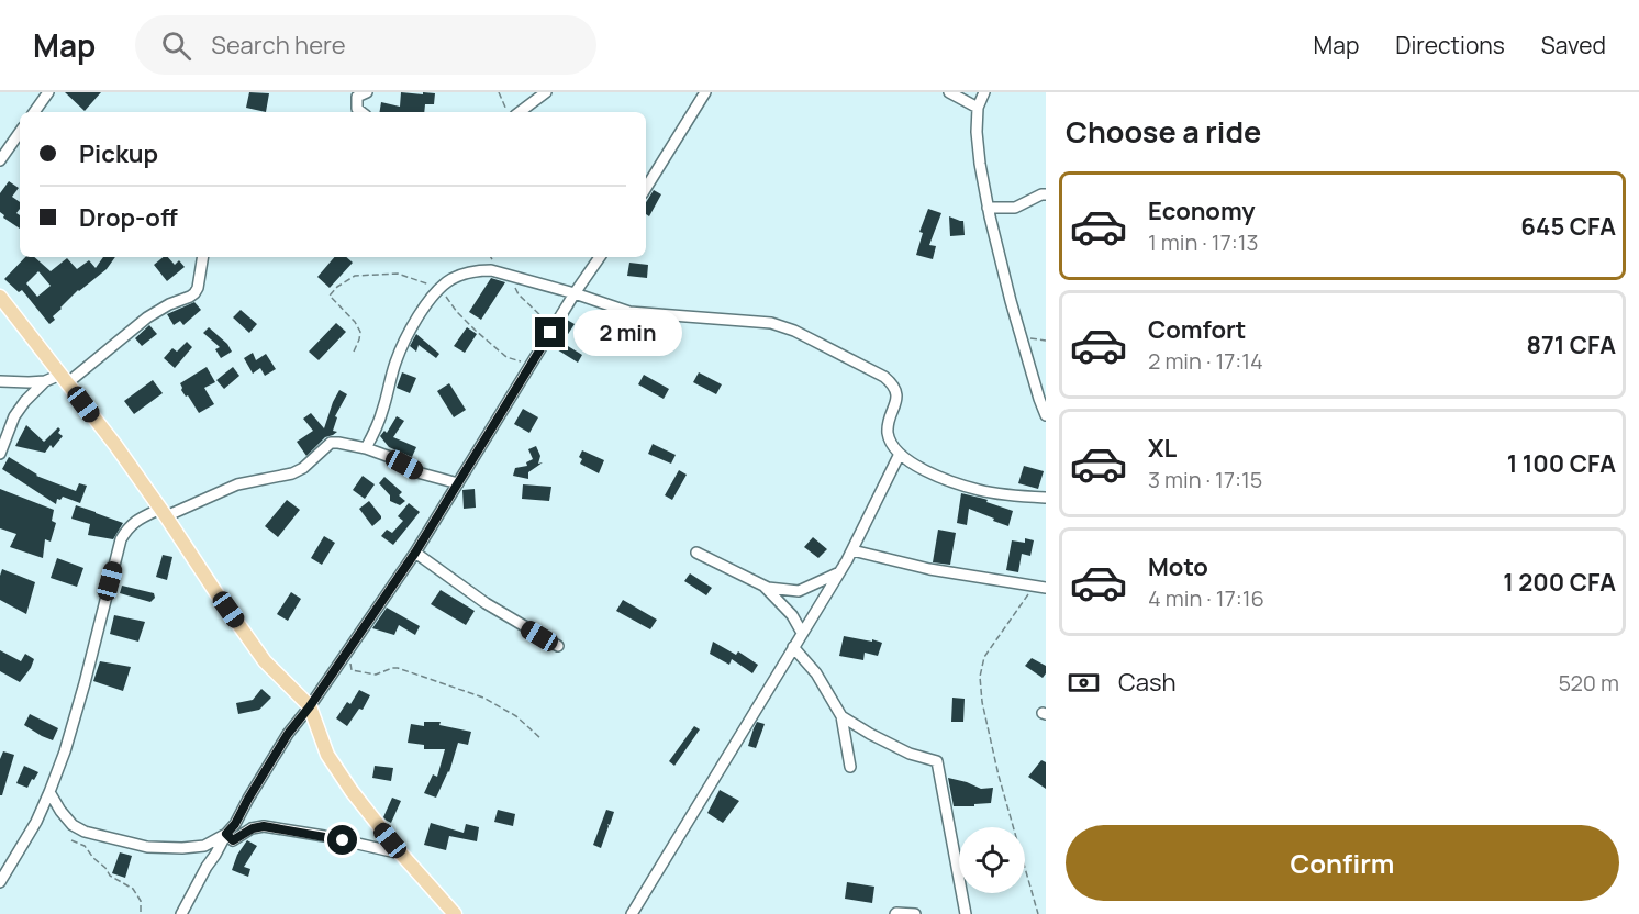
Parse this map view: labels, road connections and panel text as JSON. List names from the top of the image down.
{
  "page": {
    "header": "Map",
    "search": "Search here",
    "nav": ["Map", "Directions", "Saved"],
    "heading": "Choose a ride",
    "banner": ["Pickup", "Drop-off"],
    "list": [
      {
        "name": "Economy",
        "note": "1 min · 17:13",
        "value": "645 CFA"
      },
      {
        "name": "Comfort",
        "note": "2 min · 17:14",
        "value": "871 CFA"
      },
      {
        "name": "XL",
        "note": "3 min · 17:15",
        "value": "1 100 CFA"
      },
      {
        "name": "Moto",
        "note": "4 min · 17:16",
        "value": "1 200 CFA"
      }
    ],
    "bubble": "2 min",
    "pay": ["Cash", "520 m"],
    "buttons": "Confirm"
  }
}
